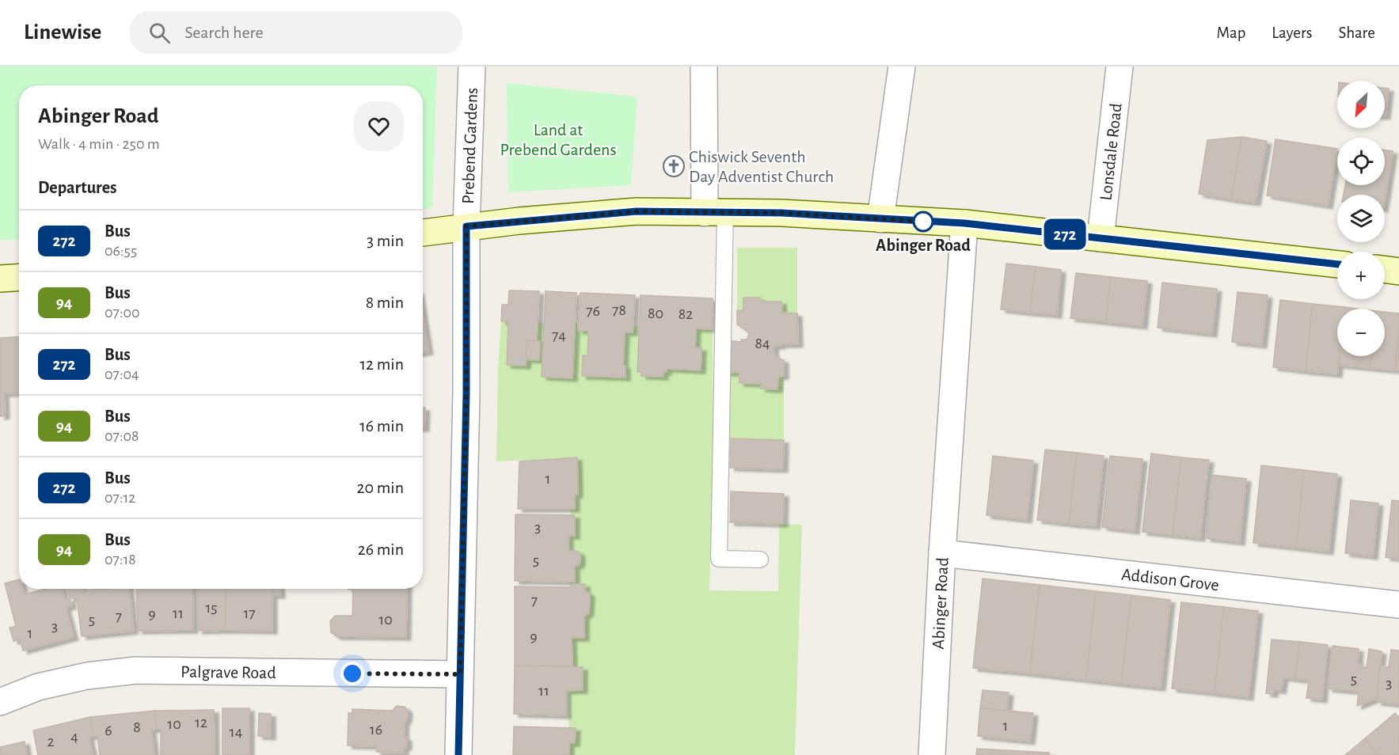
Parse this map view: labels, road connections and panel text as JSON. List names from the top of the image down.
{
  "streets": {
    "street": [
      "Prebend Gardens",
      "Lonsdale Road",
      "Addison Grove",
      "Abinger Road",
      "Palgrave Road"
    ]
  },
  "crossings": [
    ["Prebend Gardens", "Palgrave Road"],
    ["Addison Grove", "Abinger Road"]
  ],
  "parks": ["Land at Prebend Gardens"],
  "places": {
    "church": ["Chiswick Seventh Day Adventist Church"],
    "other": ["Abinger Road"]
  },
  "lines": ["bus line 272"],
  "house_numbers": [
    "78",
    "76",
    "80",
    "82",
    "74",
    "84",
    "1",
    "3",
    "5",
    "7",
    "15",
    "11",
    "17",
    "9",
    "7",
    "5",
    "10",
    "3",
    "1",
    "9",
    "5",
    "3",
    "11",
    "12",
    "10",
    "1",
    "8",
    "16",
    "6",
    "14",
    "4",
    "2"
  ],
  "north": "bottom left",
  "page": {
    "header": "Linewise",
    "search": "Search here",
    "nav": ["Map", "Layers", "Share"],
    "on_map": "272",
    "map_buttons": ["+", "−"],
    "heading": [
      ["Abinger Road", "Walk · 4 min · 250 m"],
      "Departures"
    ],
    "list": [
      {
        "mark": "272",
        "name": "Bus",
        "note": "06:55",
        "value": "3 min"
      },
      {
        "mark": "94",
        "name": "Bus",
        "note": "07:00",
        "value": "8 min"
      },
      {
        "mark": "272",
        "name": "Bus",
        "note": "07:04",
        "value": "12 min"
      },
      {
        "mark": "94",
        "name": "Bus",
        "note": "07:08",
        "value": "16 min"
      },
      {
        "mark": "272",
        "name": "Bus",
        "note": "07:12",
        "value": "20 min"
      },
      {
        "mark": "94",
        "name": "Bus",
        "note": "07:18",
        "value": "26 min"
      }
    ]
  }
}
